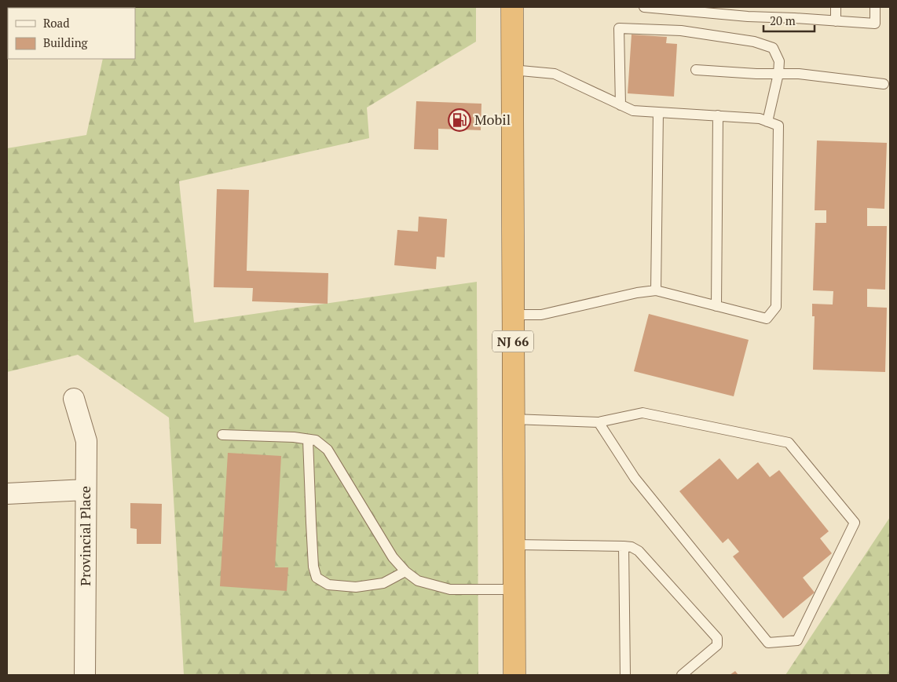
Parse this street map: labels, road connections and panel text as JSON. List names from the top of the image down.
{
  "streets": {
    "highway": ["NJ 66"],
    "street": ["Provincial Place"]
  },
  "places": {
    "fuel station": ["Mobil"]
  },
  "legend": ["Road", "Building"],
  "scale_bar": "20 m"
}
